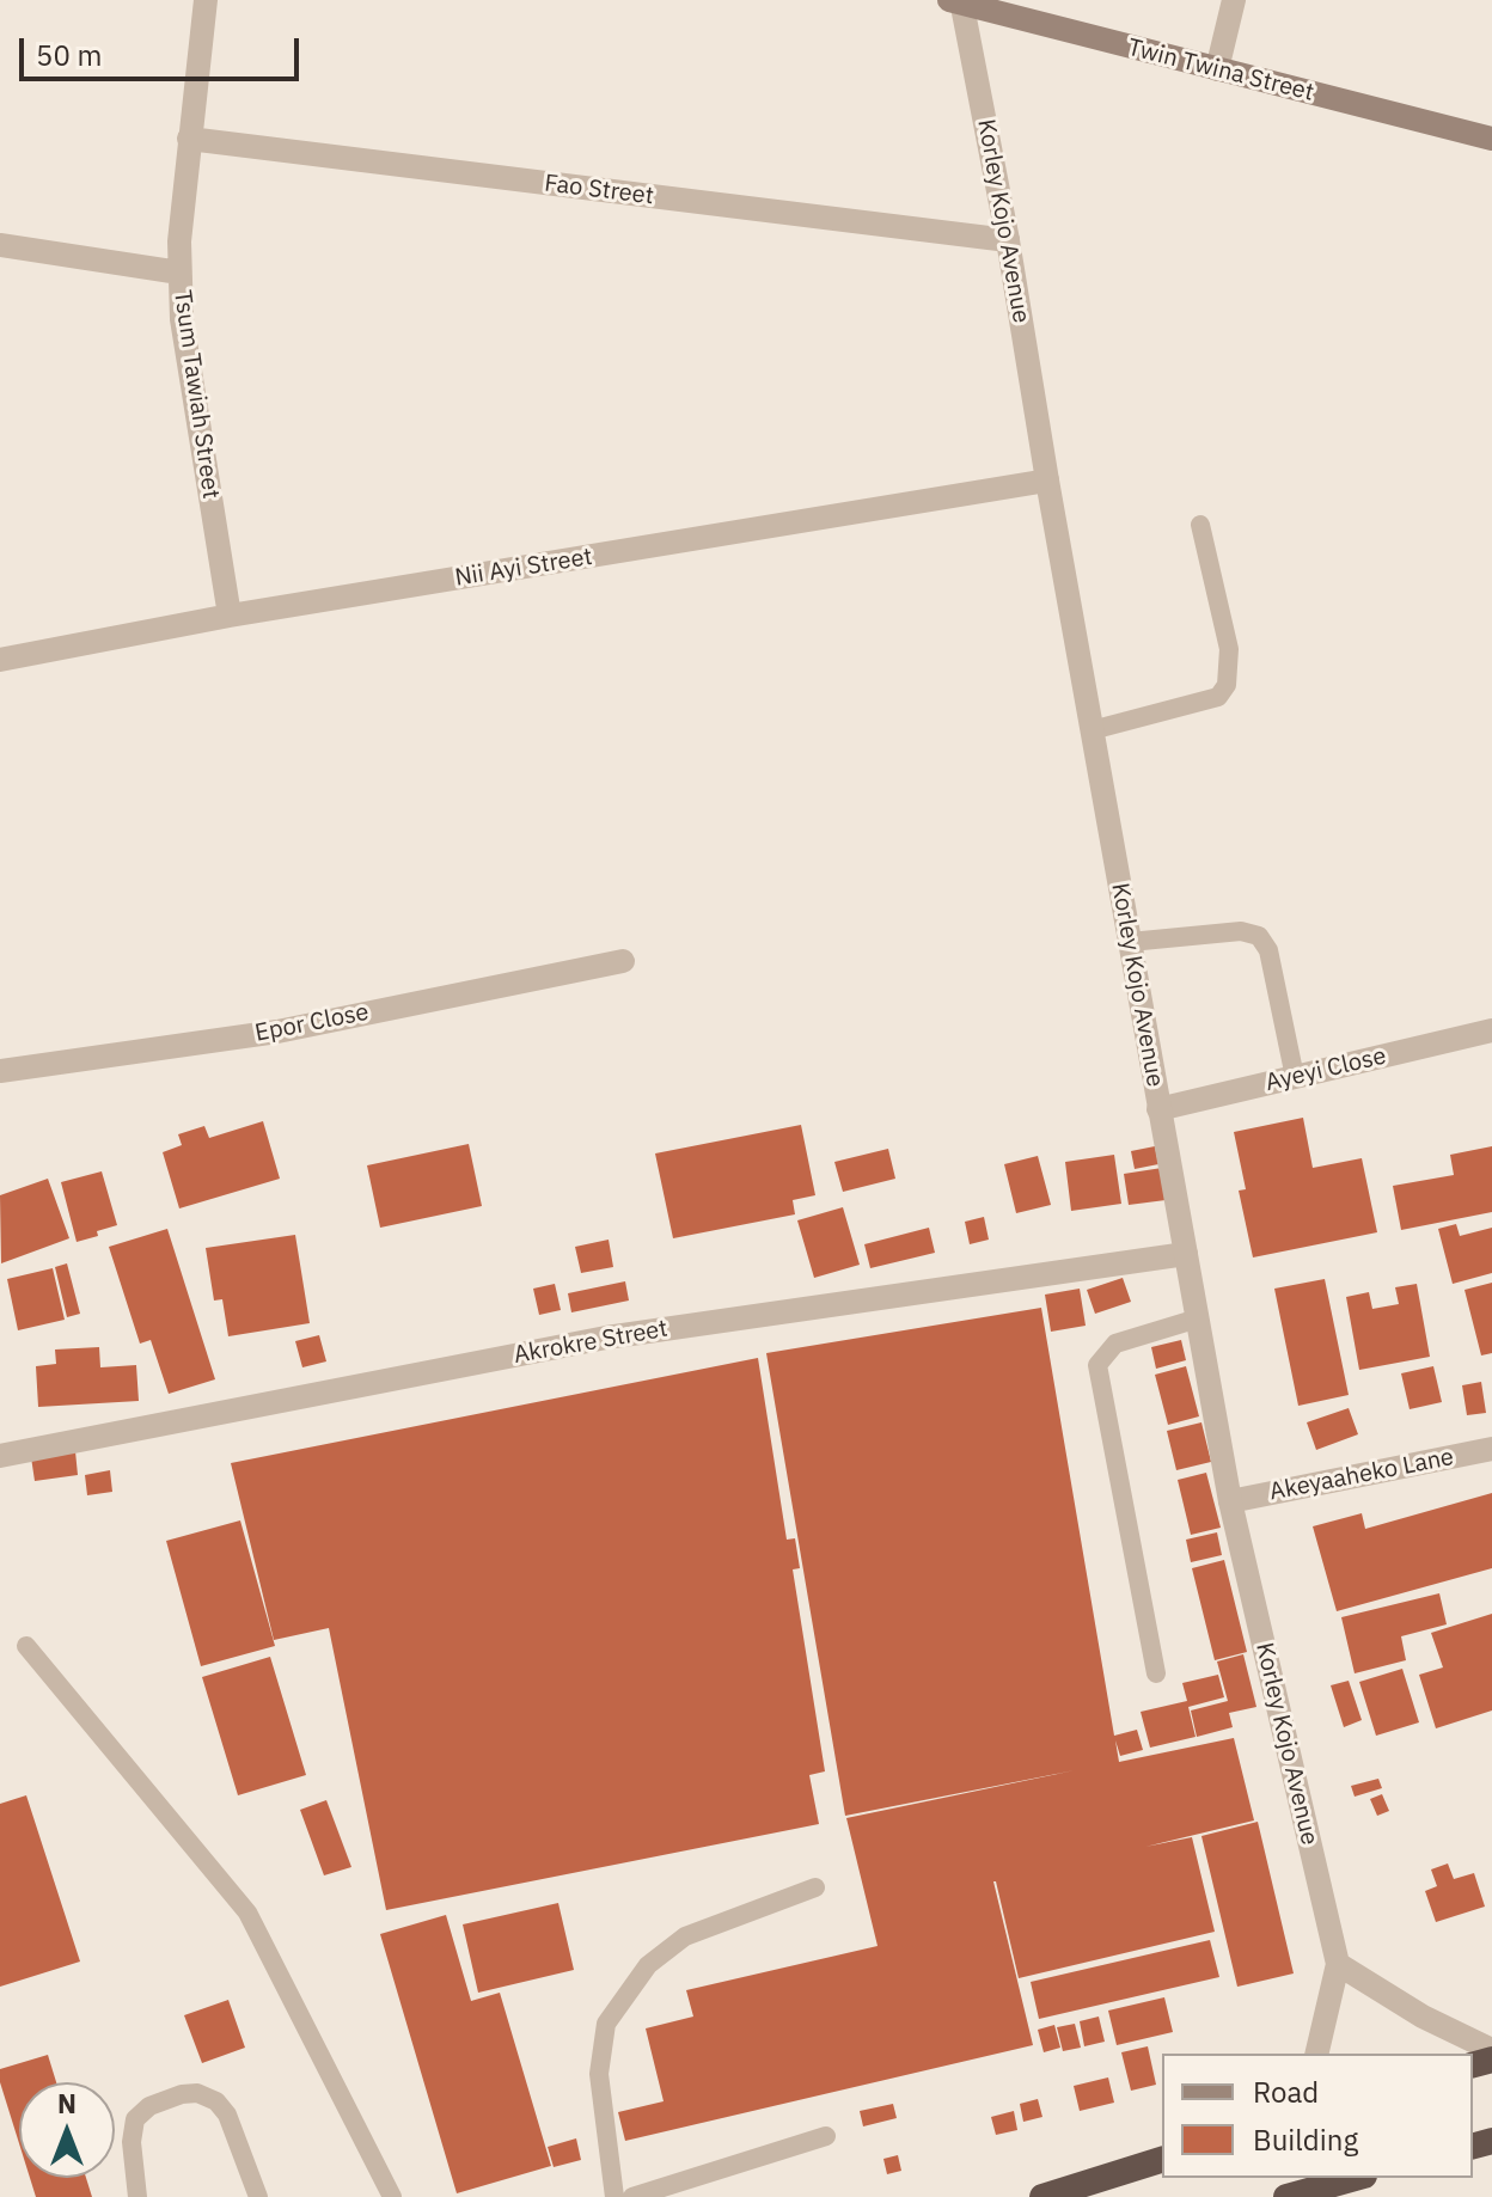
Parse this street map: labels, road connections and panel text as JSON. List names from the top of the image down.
{
  "streets": {
    "main road": ["Twin Twina Street"],
    "street": [
      "Fao Street",
      "Korley Kojo Avenue",
      "Tsum Tawiah Street",
      "Nii Ayi Street",
      "Epor Close",
      "Ayeyi Close",
      "Akrokre Street",
      "Akeyaaheko Lane"
    ]
  },
  "crossings": [
    ["Twin Twina Street", "Korley Kojo Avenue"],
    ["Fao Street", "Korley Kojo Avenue"],
    ["Fao Street", "Tsum Tawiah Street"],
    ["Korley Kojo Avenue", "Nii Ayi Street"],
    ["Korley Kojo Avenue", "Ayeyi Close"],
    ["Korley Kojo Avenue", "Akrokre Street"],
    ["Korley Kojo Avenue", "Akeyaaheko Lane"],
    ["Tsum Tawiah Street", "Nii Ayi Street"]
  ],
  "legend": ["Road", "Building"],
  "scale_bar": "50 m",
  "north": "top"
}
